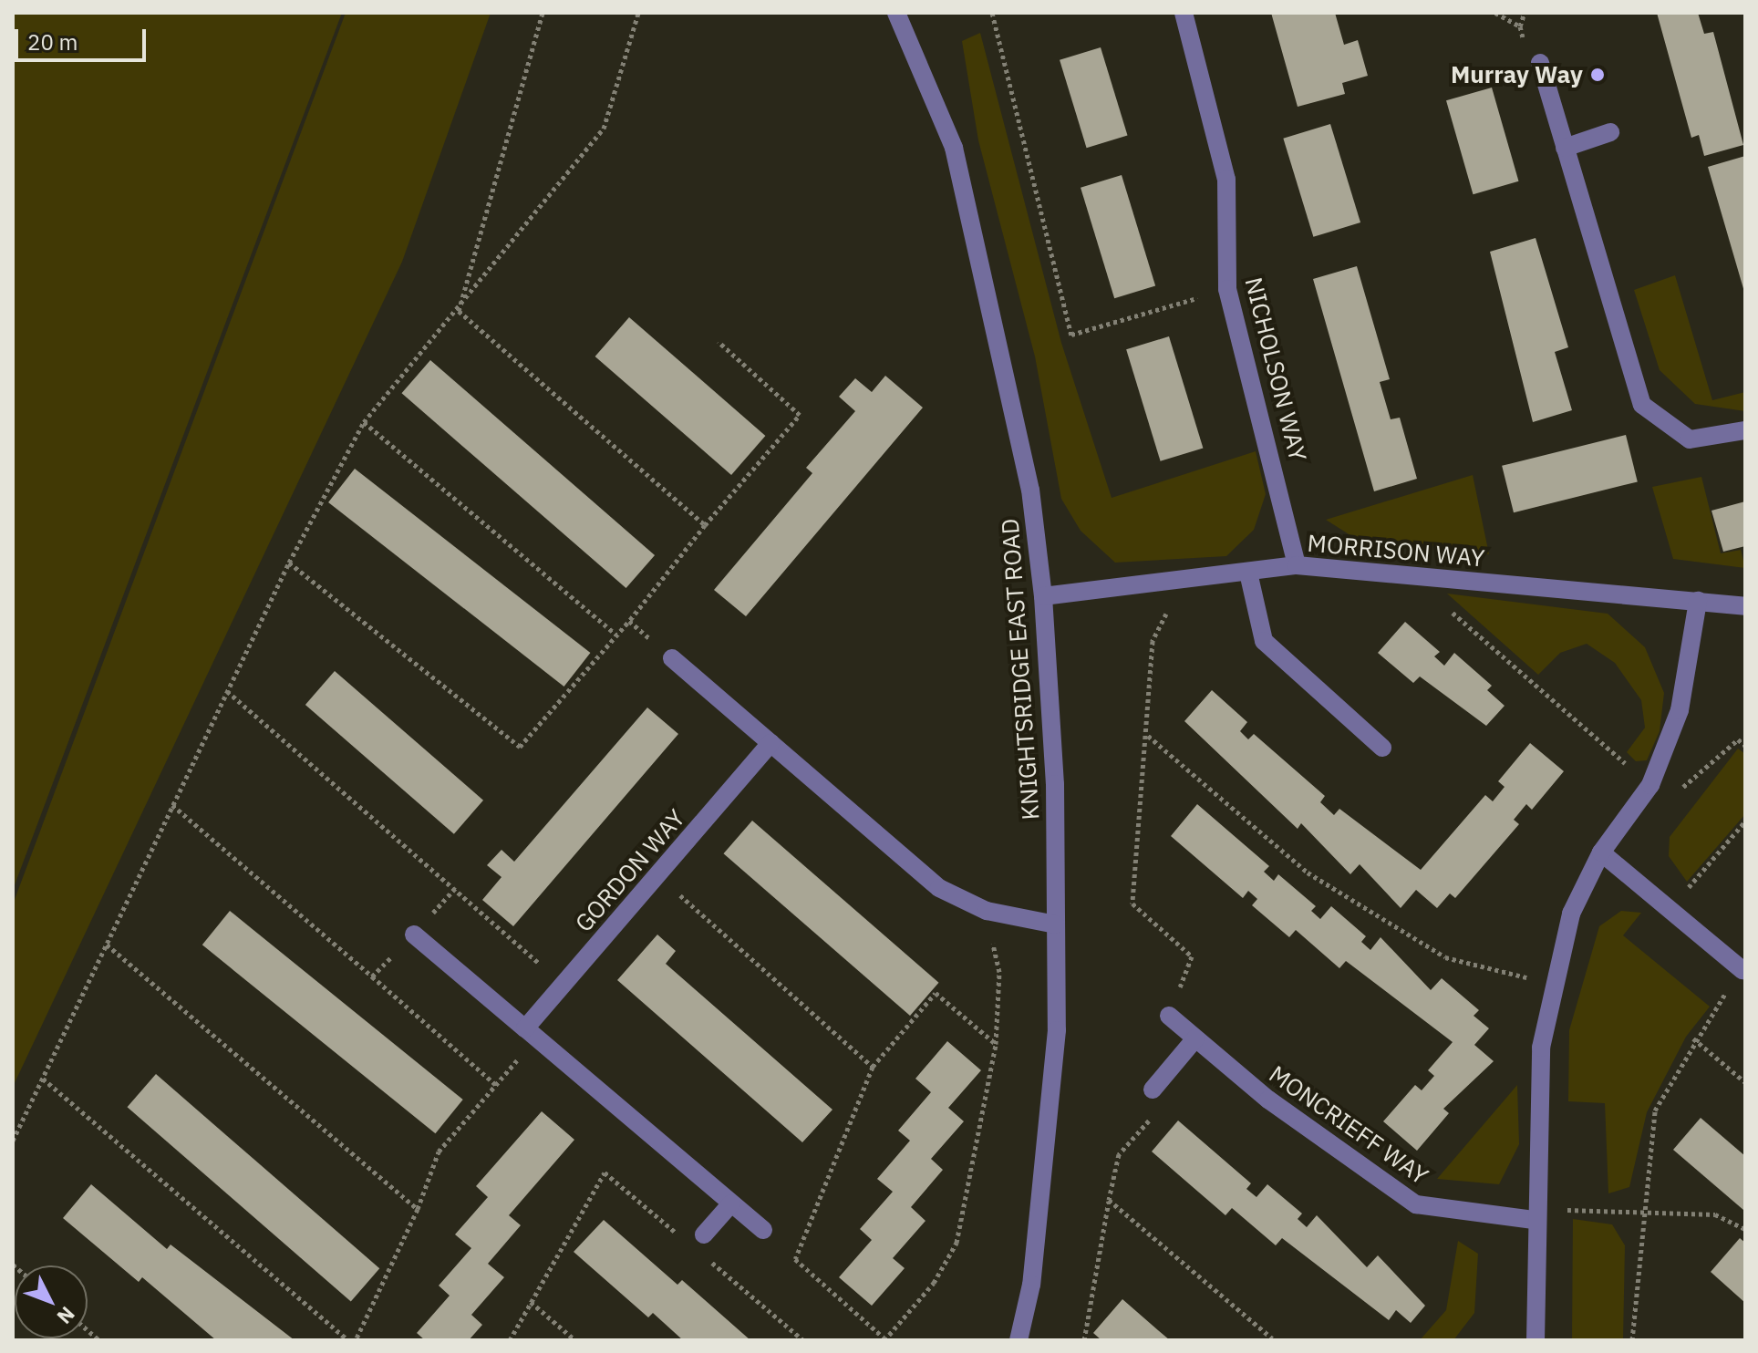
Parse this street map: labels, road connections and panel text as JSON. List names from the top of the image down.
{
  "streets": {
    "street": [
      "NICHOLSON WAY",
      "MORRISON WAY",
      "KNIGHTSRIDGE EAST ROAD",
      "GORDON WAY",
      "MONCRIEFF WAY"
    ]
  },
  "crossings": [
    ["NICHOLSON WAY", "MORRISON WAY"],
    ["MORRISON WAY", "KNIGHTSRIDGE EAST ROAD"]
  ],
  "places": ["Murray Way"],
  "scale_bar": "20 m",
  "north": "bottom right"
}
